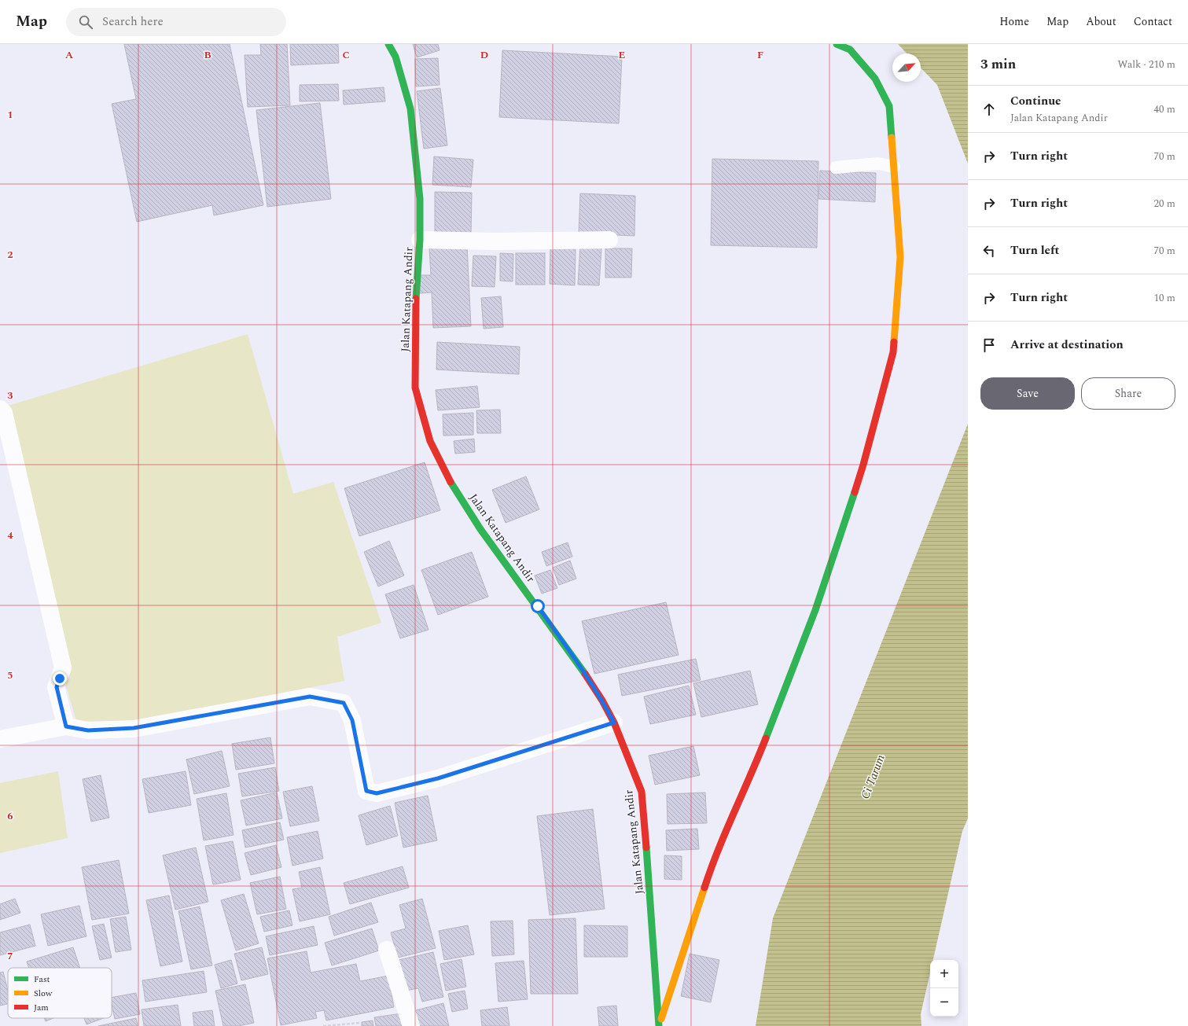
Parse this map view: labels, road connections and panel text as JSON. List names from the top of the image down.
{
  "streets": {
    "street": ["Jalan Katapang Andir"]
  },
  "water": ["Ci Tarum"],
  "legend": ["Fast", "Slow", "Jam"],
  "north": "top right",
  "page": {
    "header": "Map",
    "search": "Search here",
    "nav": [
      "Home",
      "Map",
      "About",
      "Contact"
    ],
    "heading": ["3 min", "Walk · 210 m"],
    "list": [
      ["Continue", "Jalan Katapang Andir", "40 m"],
      ["Turn right", "70 m"],
      ["Turn right", "20 m"],
      ["Turn left", "70 m"],
      ["Turn right", "10 m"],
      "Arrive at destination"
    ],
    "buttons": ["Save", "Share"],
    "map_buttons": ["+", "−"]
  },
  "grid": {
    "columns": [
      "A",
      "B",
      "C",
      "D",
      "E",
      "F"
    ],
    "rows": [
      "1",
      "2",
      "3",
      "4",
      "5",
      "6",
      "7"
    ]
  }
}
